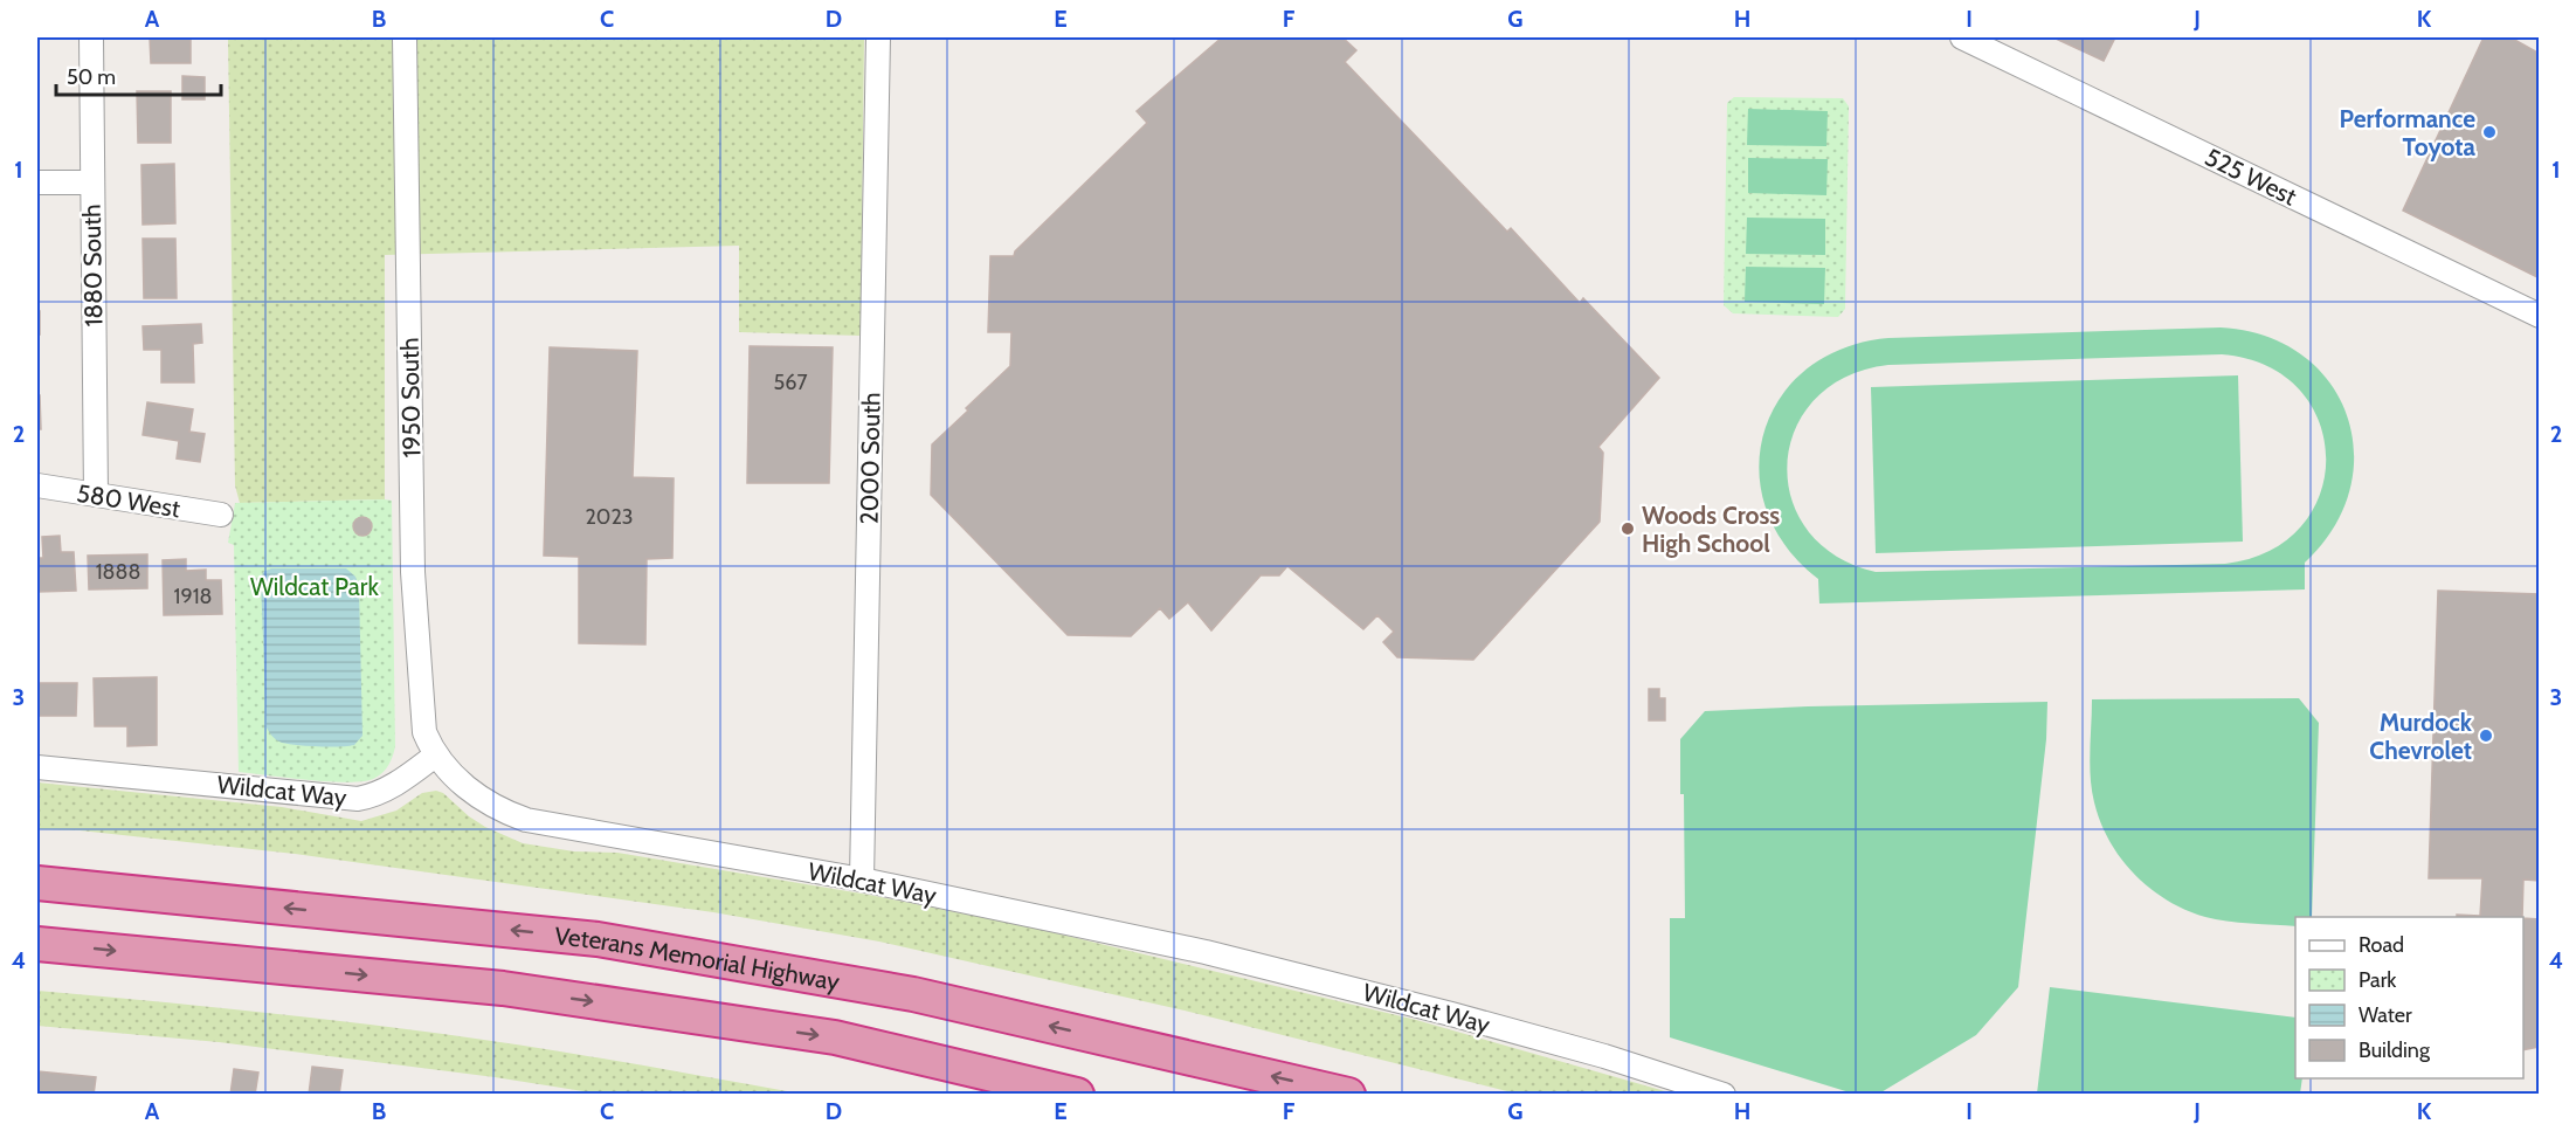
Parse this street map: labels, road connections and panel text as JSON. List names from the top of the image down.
{
  "streets": {
    "highway": ["Veterans Memorial Highway"],
    "street": [
      "525 West",
      "1880 South",
      "1950 South",
      "2000 South",
      "580 West",
      "Wildcat Way"
    ]
  },
  "crossings": [
    ["1880 South", "580 West"],
    ["1950 South", "Wildcat Way"],
    ["2000 South", "Wildcat Way"]
  ],
  "parks": ["Wildcat Park"],
  "places": ["Performance Toyota", "Woods Cross High School", "Murdock Chevrolet"],
  "house_numbers": [
    "567",
    "2023",
    "1888",
    "1918"
  ],
  "legend": [
    "Road",
    "Park",
    "Water",
    "Building"
  ],
  "scale_bar": "50 m",
  "grid": {
    "columns": [
      "A",
      "B",
      "C",
      "D",
      "E",
      "F",
      "G",
      "H",
      "I",
      "J",
      "K"
    ],
    "rows": [
      "1",
      "2",
      "3",
      "4"
    ]
  }
}
